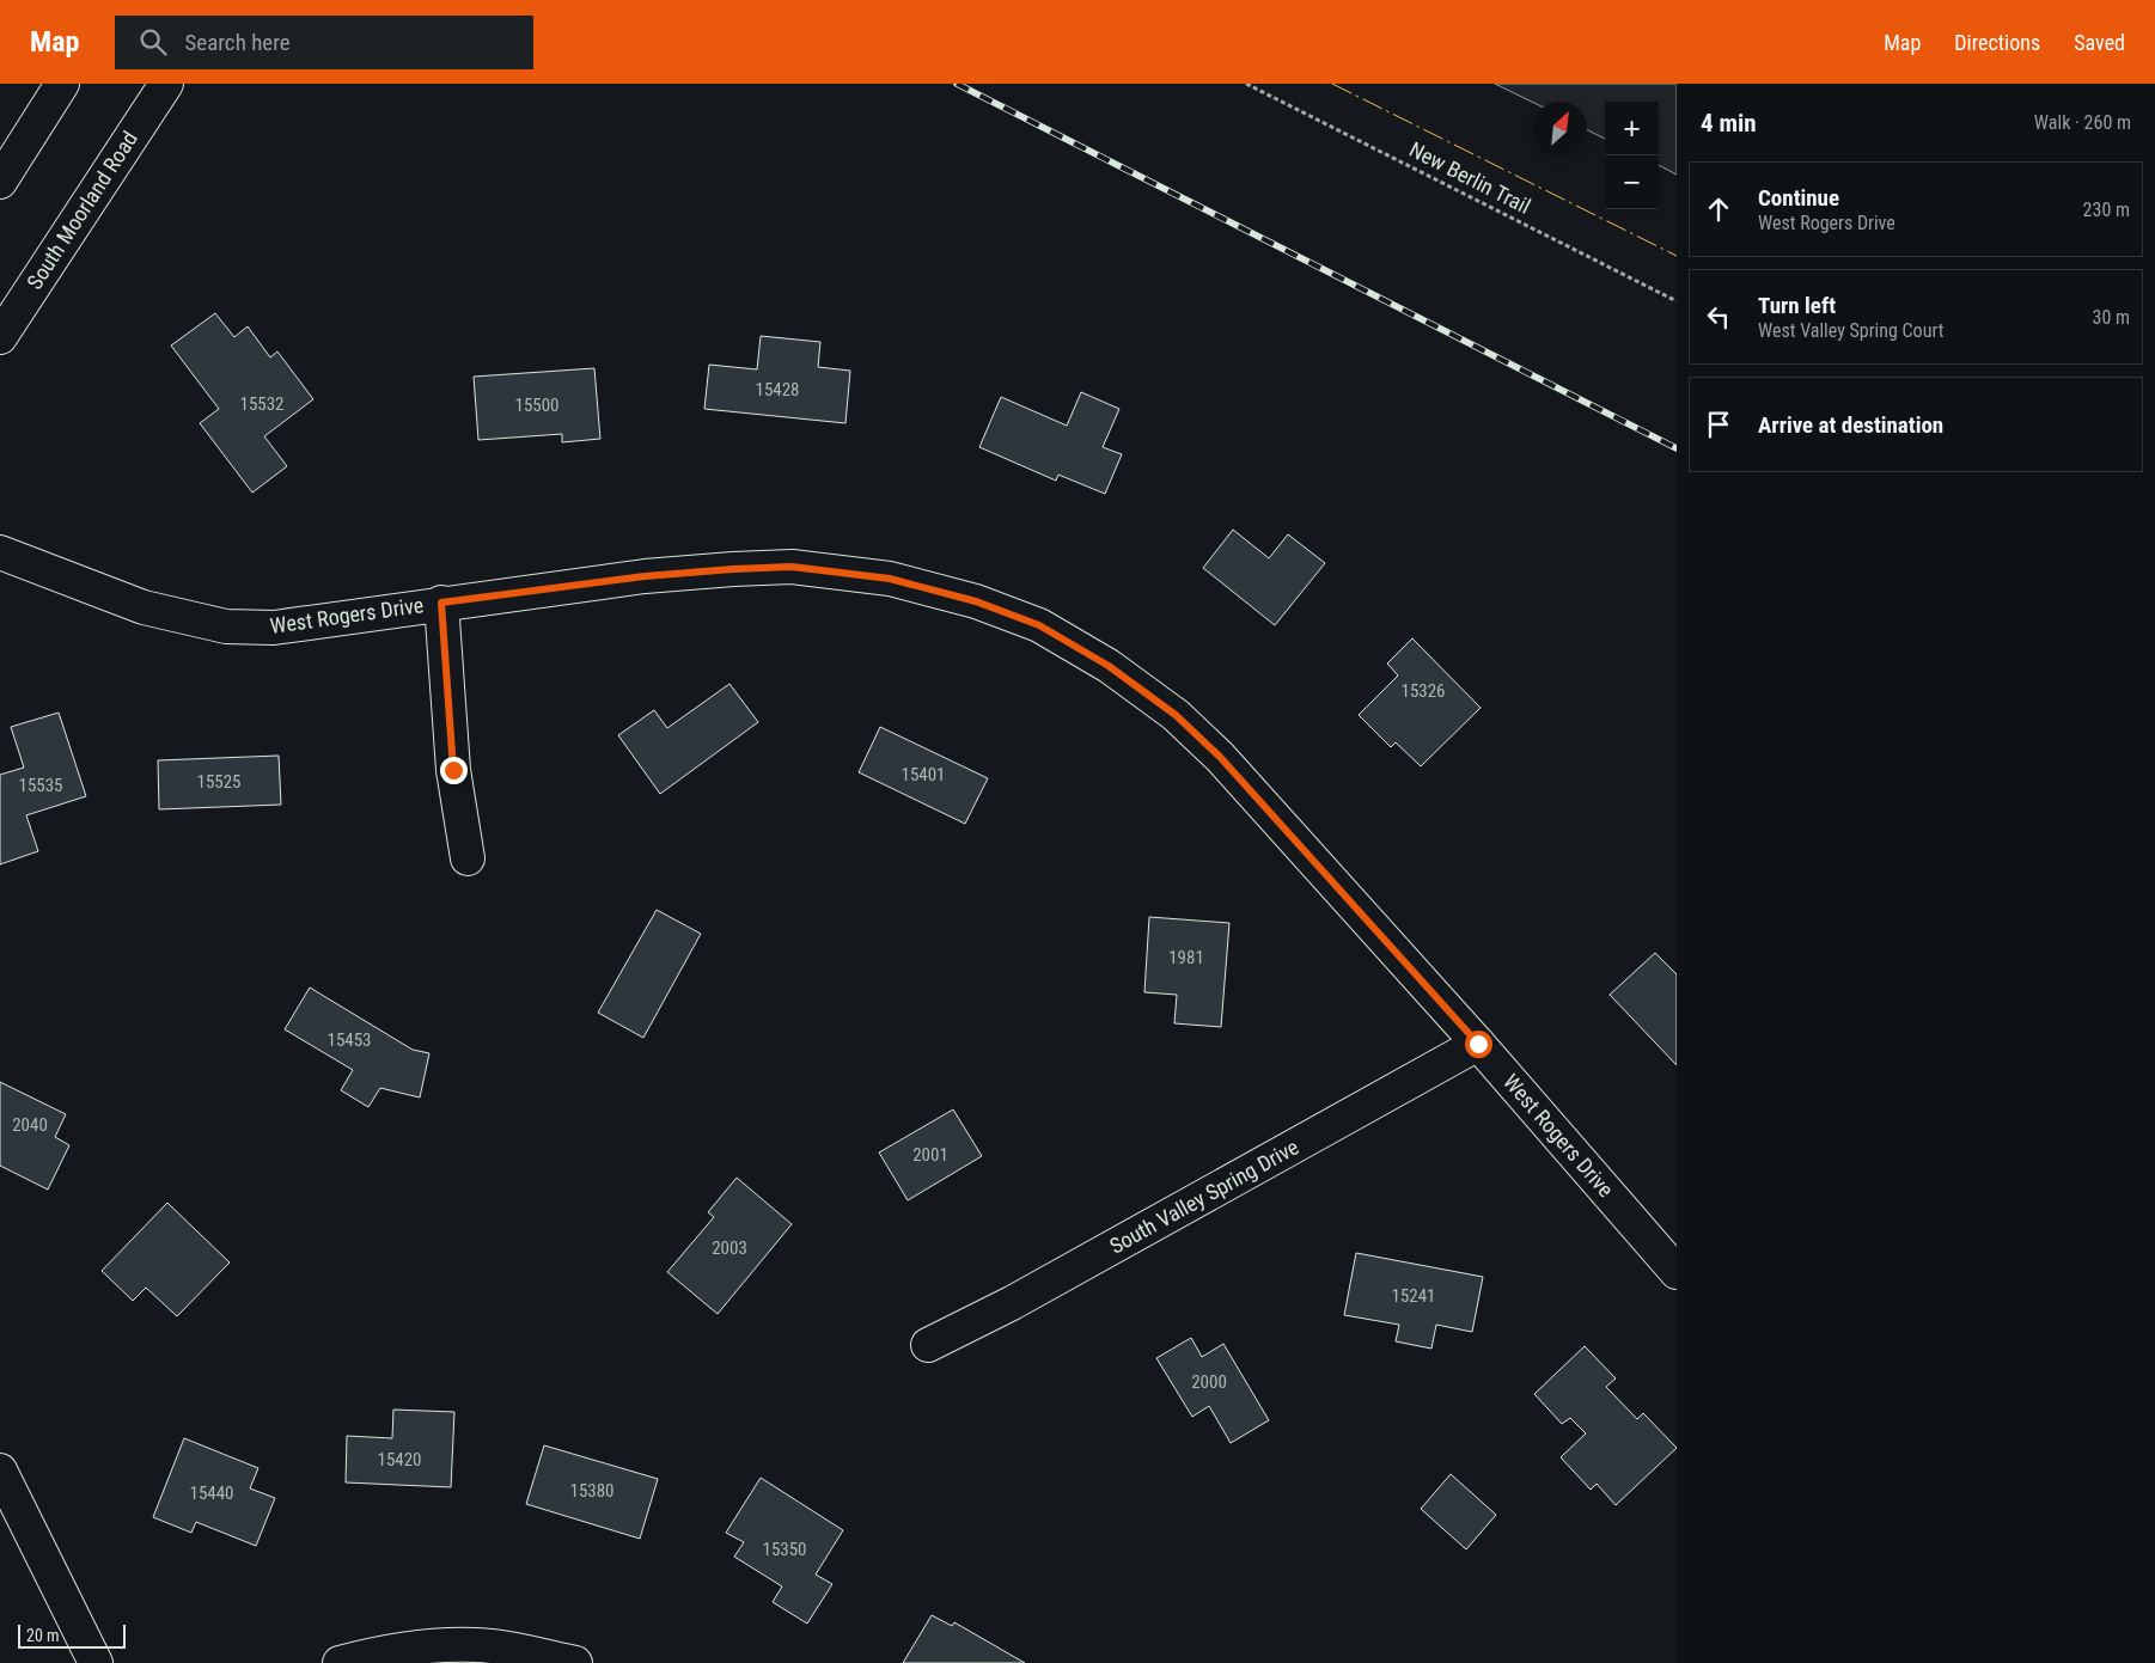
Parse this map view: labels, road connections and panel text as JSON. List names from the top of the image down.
{
  "streets": {
    "street": ["South Moorland Road", "West Rogers Drive", "South Valley Spring Drive"],
    "path": ["New Berlin Trail"]
  },
  "crossings": [
    ["West Rogers Drive", "South Valley Spring Drive"]
  ],
  "house_numbers": [
    "15428",
    "15532",
    "15500",
    "15326",
    "15401",
    "15525",
    "15535",
    "1981",
    "15453",
    "2040",
    "2001",
    "2003",
    "15241",
    "2000",
    "15420",
    "15380",
    "15440",
    "15350"
  ],
  "scale_bar": "20 m",
  "north": "top right",
  "page": {
    "header": "Map",
    "search": "Search here",
    "nav": ["Map", "Directions", "Saved"],
    "heading": ["4 min", "Walk · 260 m"],
    "map_buttons": ["+", "−"],
    "list": [
      ["Continue", "West Rogers Drive", "230 m"],
      ["Turn left", "West Valley Spring Court", "30 m"],
      "Arrive at destination"
    ],
    "scale": "20 m"
  }
}
